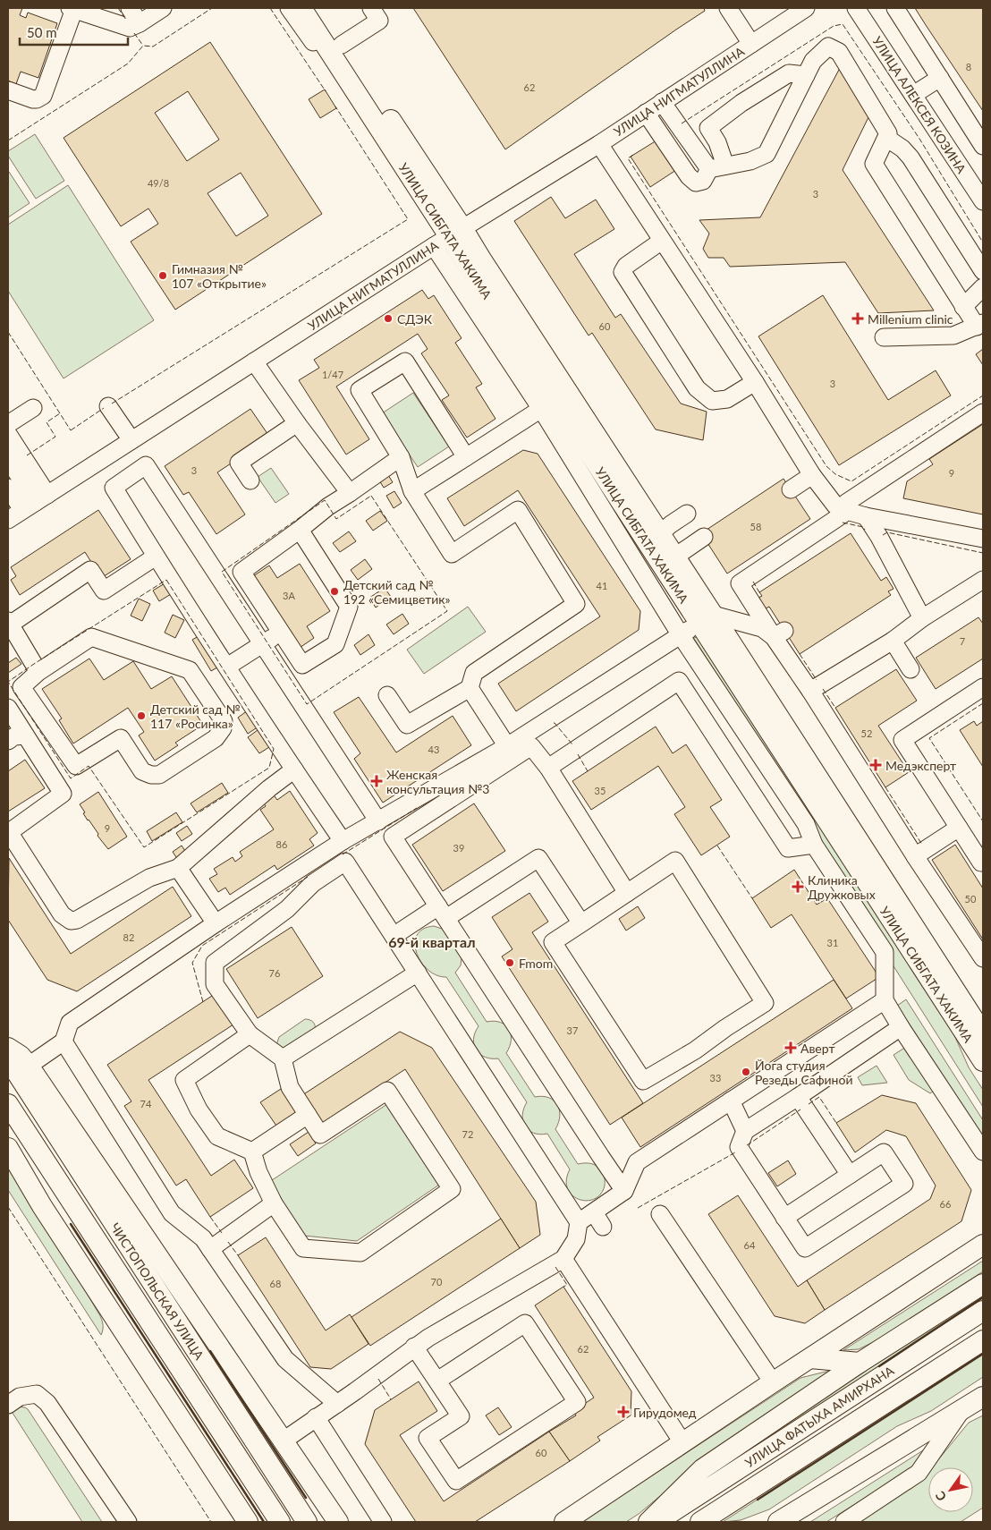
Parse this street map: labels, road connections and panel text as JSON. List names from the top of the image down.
{
  "streets": {
    "main road": ["УЛИЦА СИБГАТА ХАКИМА", "ЧИСТОПОЛЬСКАЯ УЛИЦА", "УЛИЦА ФАТЫХА АМИРХАНА"],
    "street": ["УЛИЦА НИГМАТУЛЛИНА", "УЛИЦА АЛЕКСЕЯ КОЗИНА"]
  },
  "crossings": [
    ["УЛИЦА НИГМАТУЛЛИНА", "УЛИЦА СИБГАТА ХАКИМА"]
  ],
  "districts": ["69-й квартал"],
  "places": {
    "other": [
      "Гимназия № 107 «Открытие»",
      "СДЭК",
      "Детский сад № 192 «Семицветик»",
      "Детский сад № 117 «Росинка»",
      "Fmom",
      "Йога студия Резеды Сафиной"
    ],
    "health": [
      "Millenium clinic",
      "Медэксперт",
      "Женская консультация №3",
      "Клиника Дружковых",
      "Аверт",
      "Гирудомед"
    ]
  },
  "house_numbers": [
    "8",
    "62",
    "49/8",
    "3",
    "60",
    "1/47",
    "3",
    "3",
    "9",
    "58",
    "41",
    "3А",
    "7",
    "52",
    "43",
    "35",
    "9",
    "86",
    "39",
    "50",
    "82",
    "31",
    "76",
    "37",
    "33",
    "74",
    "72",
    "66",
    "64",
    "70",
    "68",
    "62",
    "60"
  ],
  "scale_bar": "50 m",
  "north": "bottom left"
}
